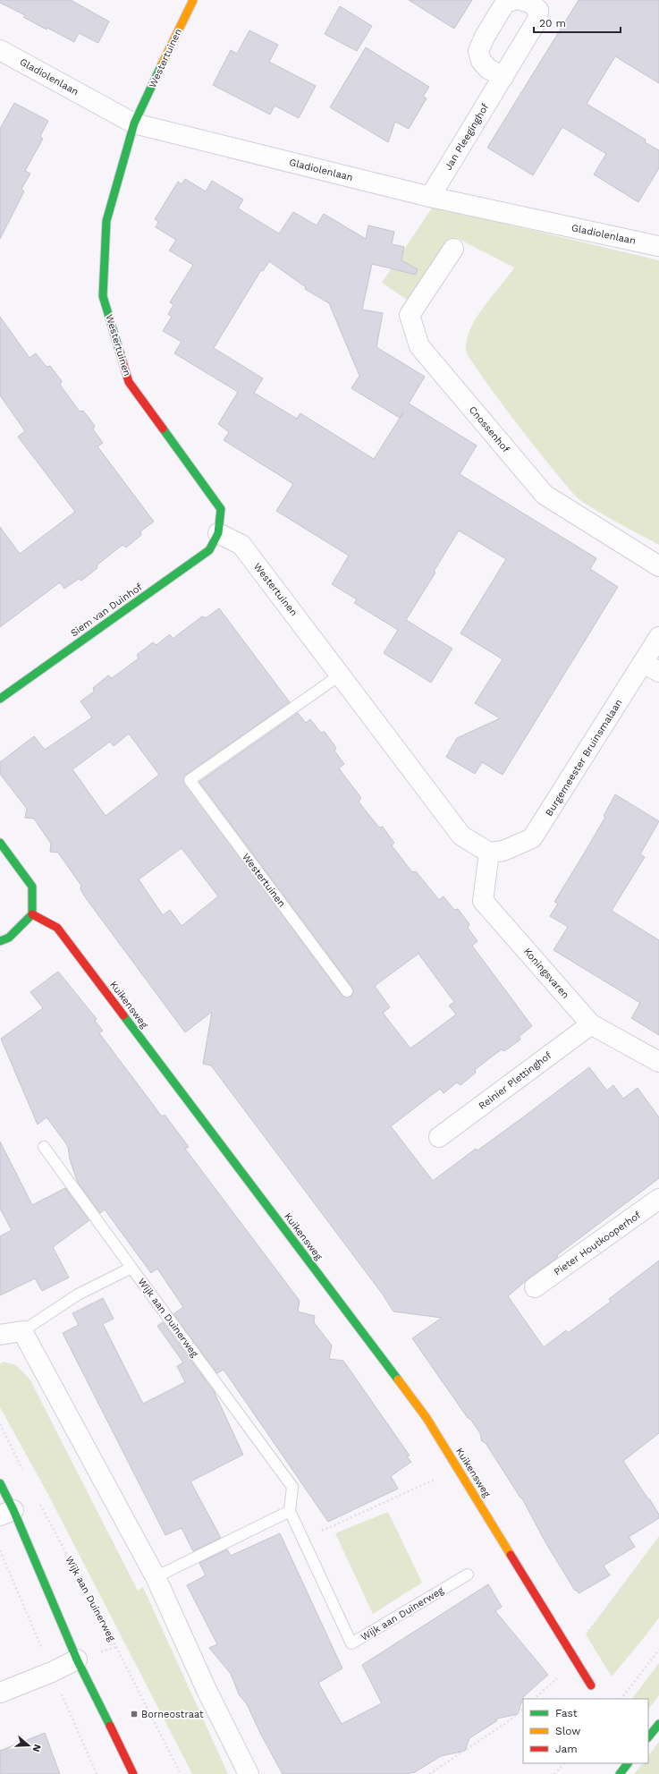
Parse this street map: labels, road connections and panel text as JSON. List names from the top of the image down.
{
  "streets": {
    "street": [
      "Westertuinen",
      "Gladiolenlaan",
      "Jan Pleeginghof",
      "Cnossenhof",
      "Siem van Duinhof",
      "Burgemeester Bruinsmalaan",
      "Koningsvaren",
      "Kuikensweg",
      "Reinier Plettinghof",
      "Pieter Houtkooperhof",
      "Wijk aan Duinerweg"
    ]
  },
  "crossings": [
    ["Westertuinen", "Gladiolenlaan"],
    ["Westertuinen", "Siem van Duinhof"],
    ["Westertuinen", "Burgemeester Bruinsmalaan"],
    ["Westertuinen", "Koningsvaren"],
    ["Gladiolenlaan", "Jan Pleeginghof"],
    ["Burgemeester Bruinsmalaan", "Koningsvaren"],
    ["Koningsvaren", "Reinier Plettinghof"]
  ],
  "places": {
    "transit": ["Borneostraat"]
  },
  "legend": ["Fast", "Slow", "Jam"],
  "scale_bar": "20 m",
  "north": "right"
}
